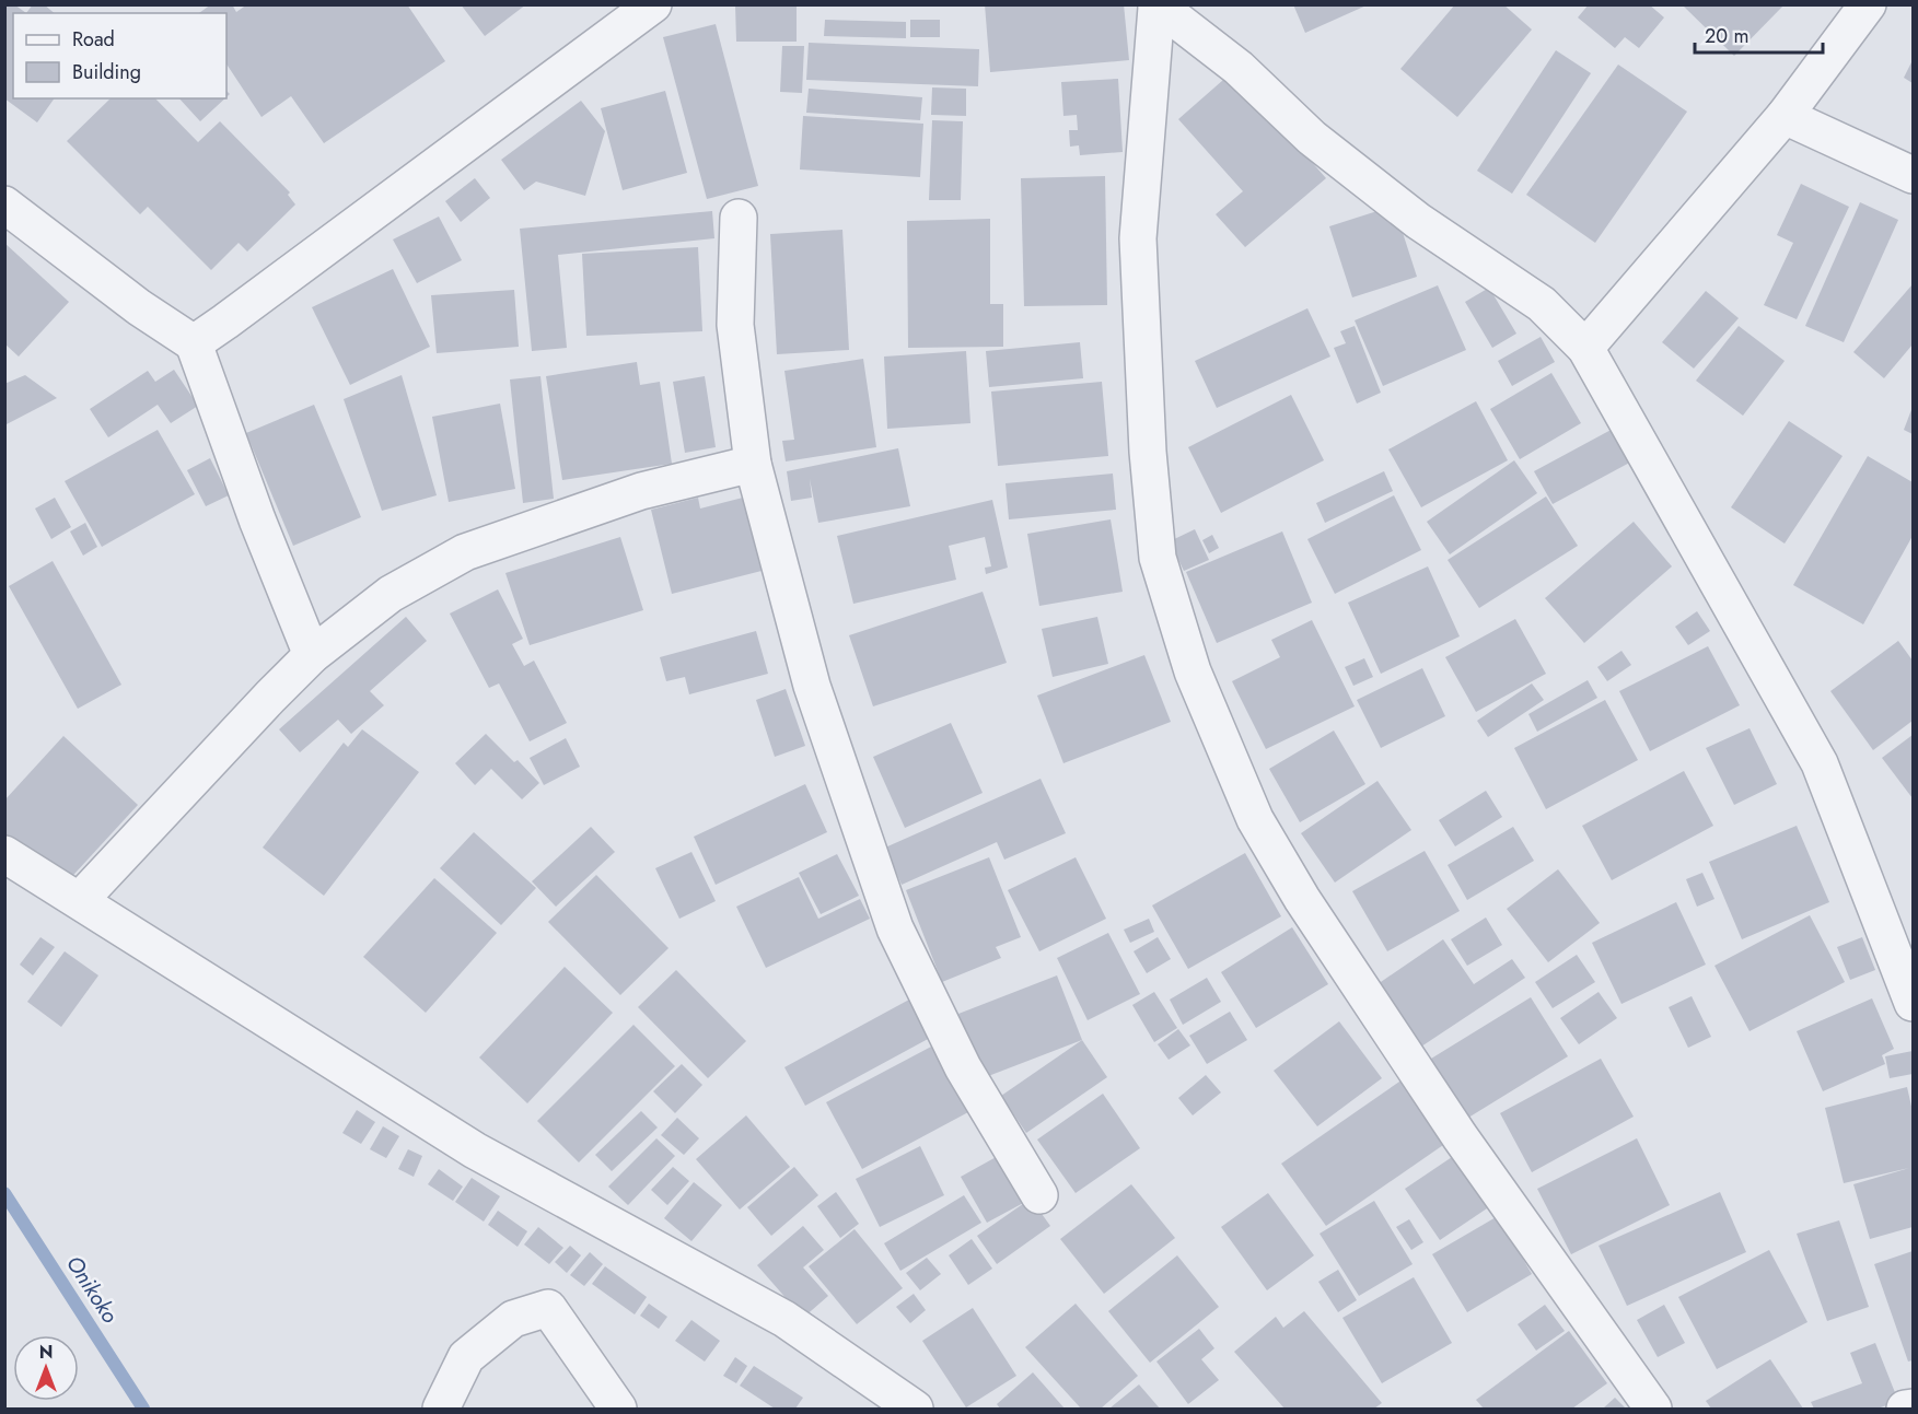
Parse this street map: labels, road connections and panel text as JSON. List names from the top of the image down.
{
  "water": ["Onikoko"],
  "legend": ["Road", "Building"],
  "scale_bar": "20 m",
  "north": "top"
}
